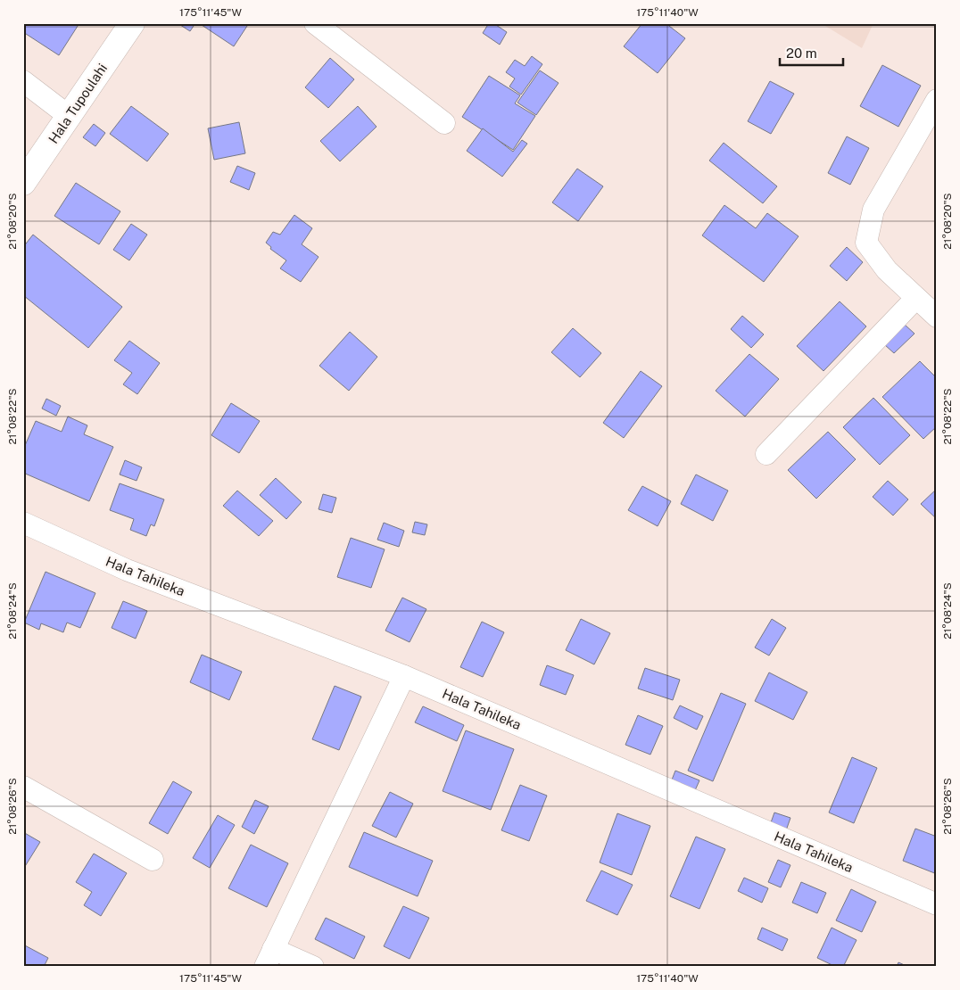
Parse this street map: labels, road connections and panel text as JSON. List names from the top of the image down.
{
  "streets": {
    "main road": ["Hala Tupoulahi"],
    "street": ["Hala Tahileka"]
  },
  "scale_bar": "20 m",
  "coordinates": [
    "175°11'45\"W",
    "175°11'40\"W",
    "21°08'20\"S",
    "21°08'22\"S",
    "21°08'24\"S",
    "21°08'26\"S"
  ]
}
